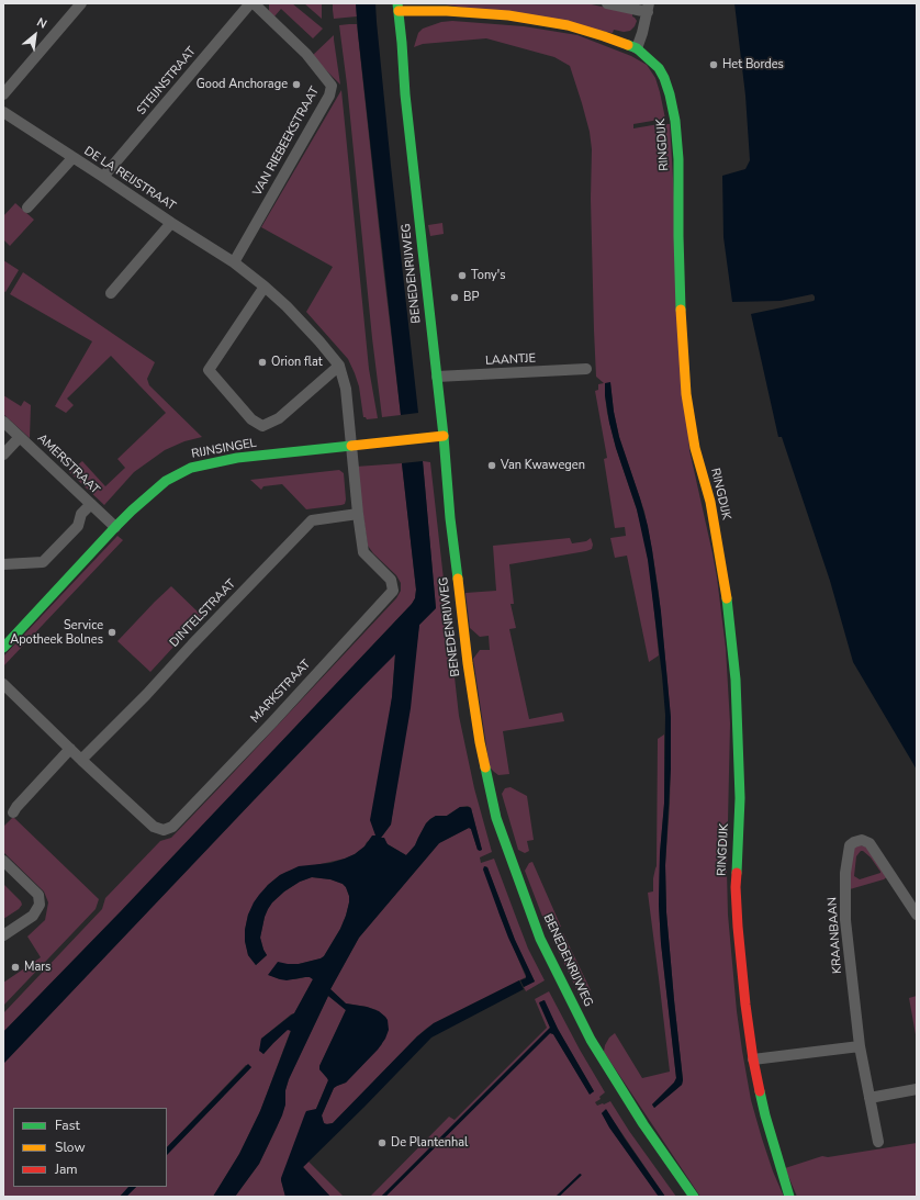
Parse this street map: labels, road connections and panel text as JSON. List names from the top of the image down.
{
  "streets": {
    "street": [
      "STEIJNSTRAAT",
      "VAN RIEBEEKSTRAAT",
      "RINGDIJK",
      "DE LA REIJSTRAAT",
      "BENEDENRIJWEG",
      "LAANTJE",
      "RIJNSINGEL",
      "AMERSTRAAT",
      "DINTELSTRAAT",
      "MARKSTRAAT",
      "KRAANBAAN"
    ]
  },
  "crossings": [
    ["STEIJNSTRAAT", "VAN RIEBEEKSTRAAT"],
    ["STEIJNSTRAAT", "DE LA REIJSTRAAT"],
    ["VAN RIEBEEKSTRAAT", "DE LA REIJSTRAAT"],
    ["RINGDIJK", "BENEDENRIJWEG"],
    ["DE LA REIJSTRAAT", "RIJNSINGEL"],
    ["DE LA REIJSTRAAT", "MARKSTRAAT"],
    ["BENEDENRIJWEG", "LAANTJE"],
    ["BENEDENRIJWEG", "RIJNSINGEL"],
    ["RIJNSINGEL", "AMERSTRAAT"],
    ["RIJNSINGEL", "MARKSTRAAT"],
    ["DINTELSTRAAT", "MARKSTRAAT"]
  ],
  "places": [
    "Het Bordes",
    "Good Anchorage",
    "Tony's",
    "BP",
    "Orion flat",
    "Van Kwawegen",
    "Service Apotheek Bolnes",
    "Mars",
    "De Plantenhal"
  ],
  "legend": ["Fast", "Slow", "Jam"],
  "north": "top right"
}
